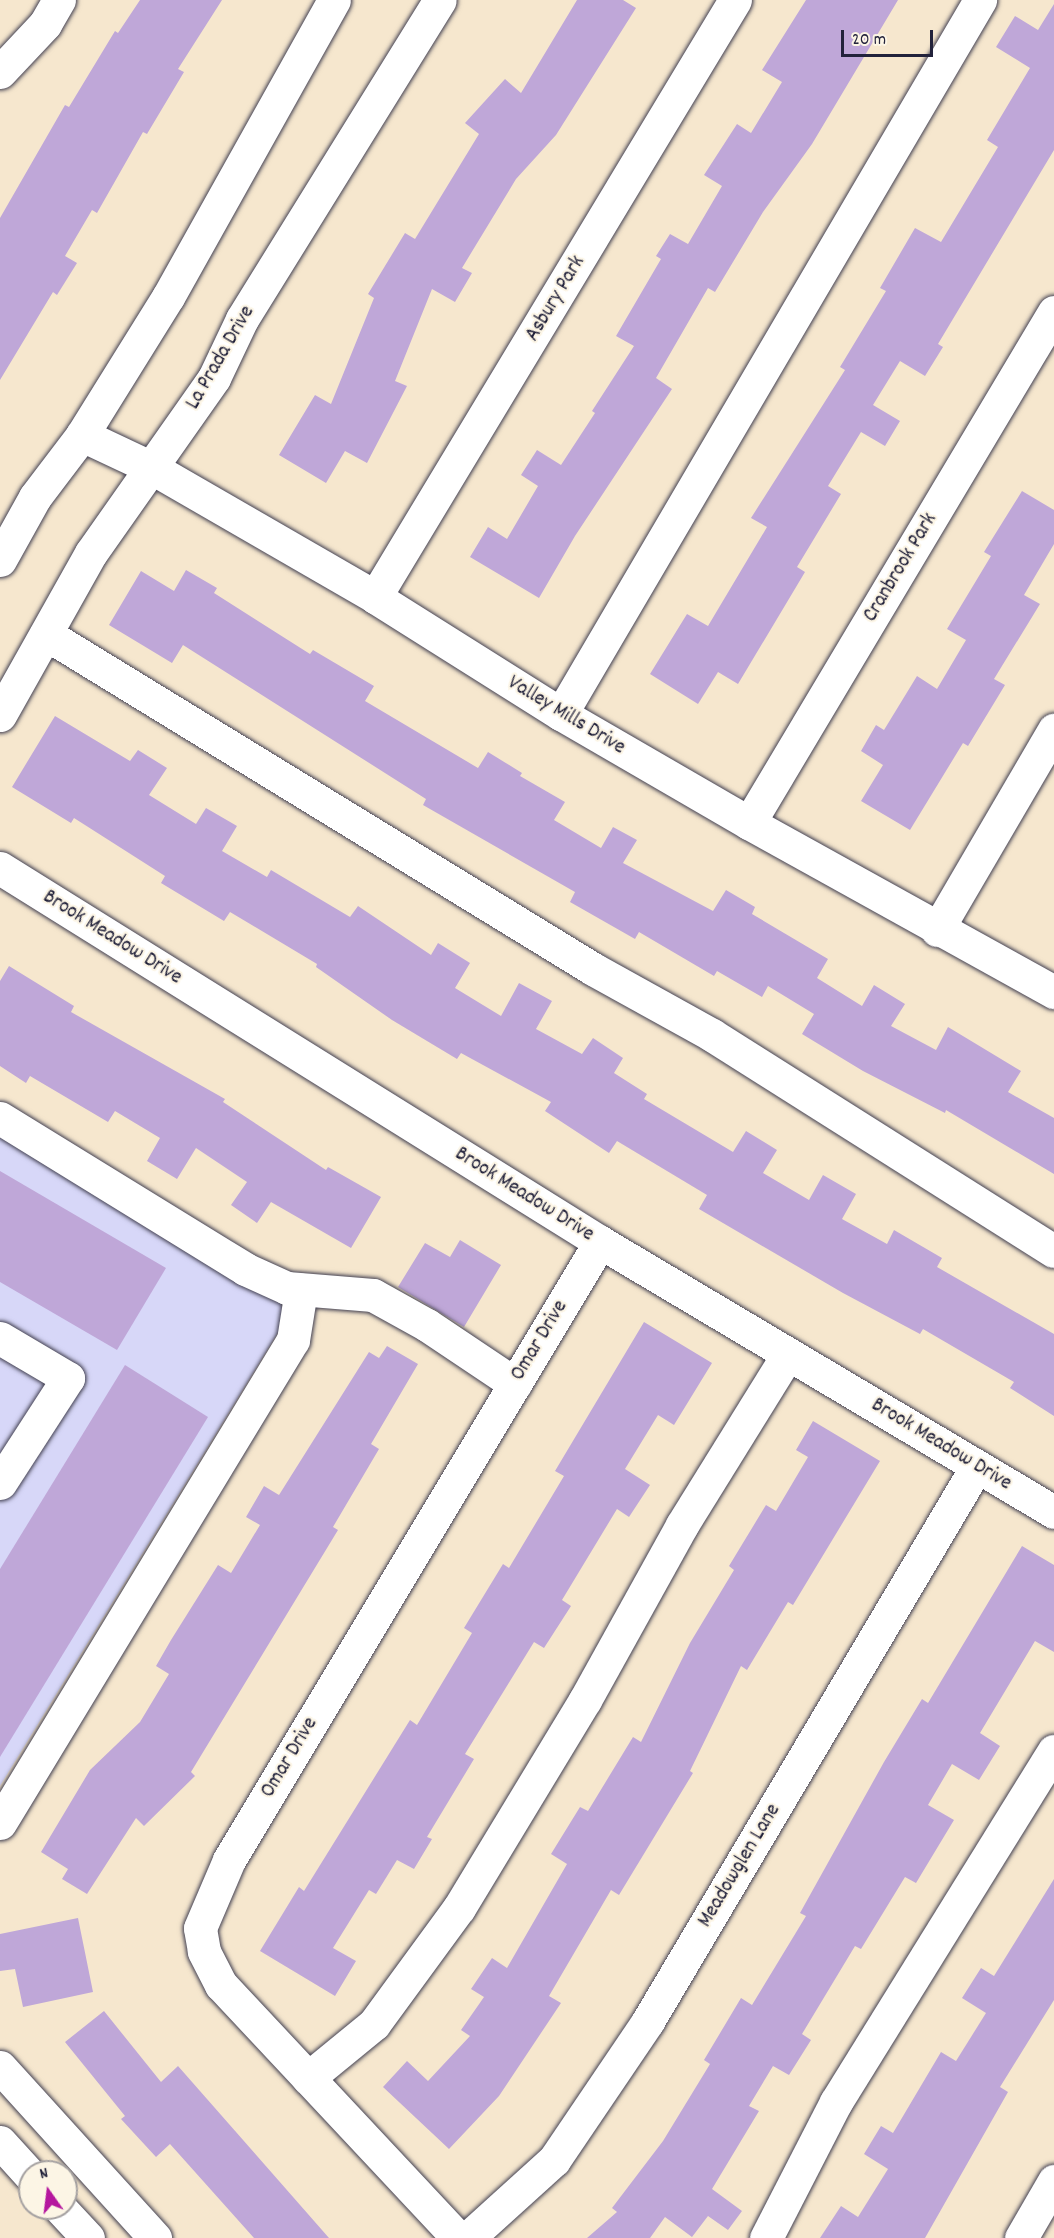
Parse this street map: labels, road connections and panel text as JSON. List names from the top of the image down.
{
  "streets": {
    "street": [
      "Asbury Park",
      "La Prada Drive",
      "Cranbrook Park",
      "Valley Mills Drive",
      "Brook Meadow Drive",
      "Omar Drive",
      "Meadowglen Lane"
    ]
  },
  "crossings": [
    ["Asbury Park", "Valley Mills Drive"],
    ["La Prada Drive", "Valley Mills Drive"],
    ["Cranbrook Park", "Valley Mills Drive"],
    ["Brook Meadow Drive", "Omar Drive"],
    ["Brook Meadow Drive", "Meadowglen Lane"]
  ],
  "scale_bar": "20 m",
  "north": "top"
}
